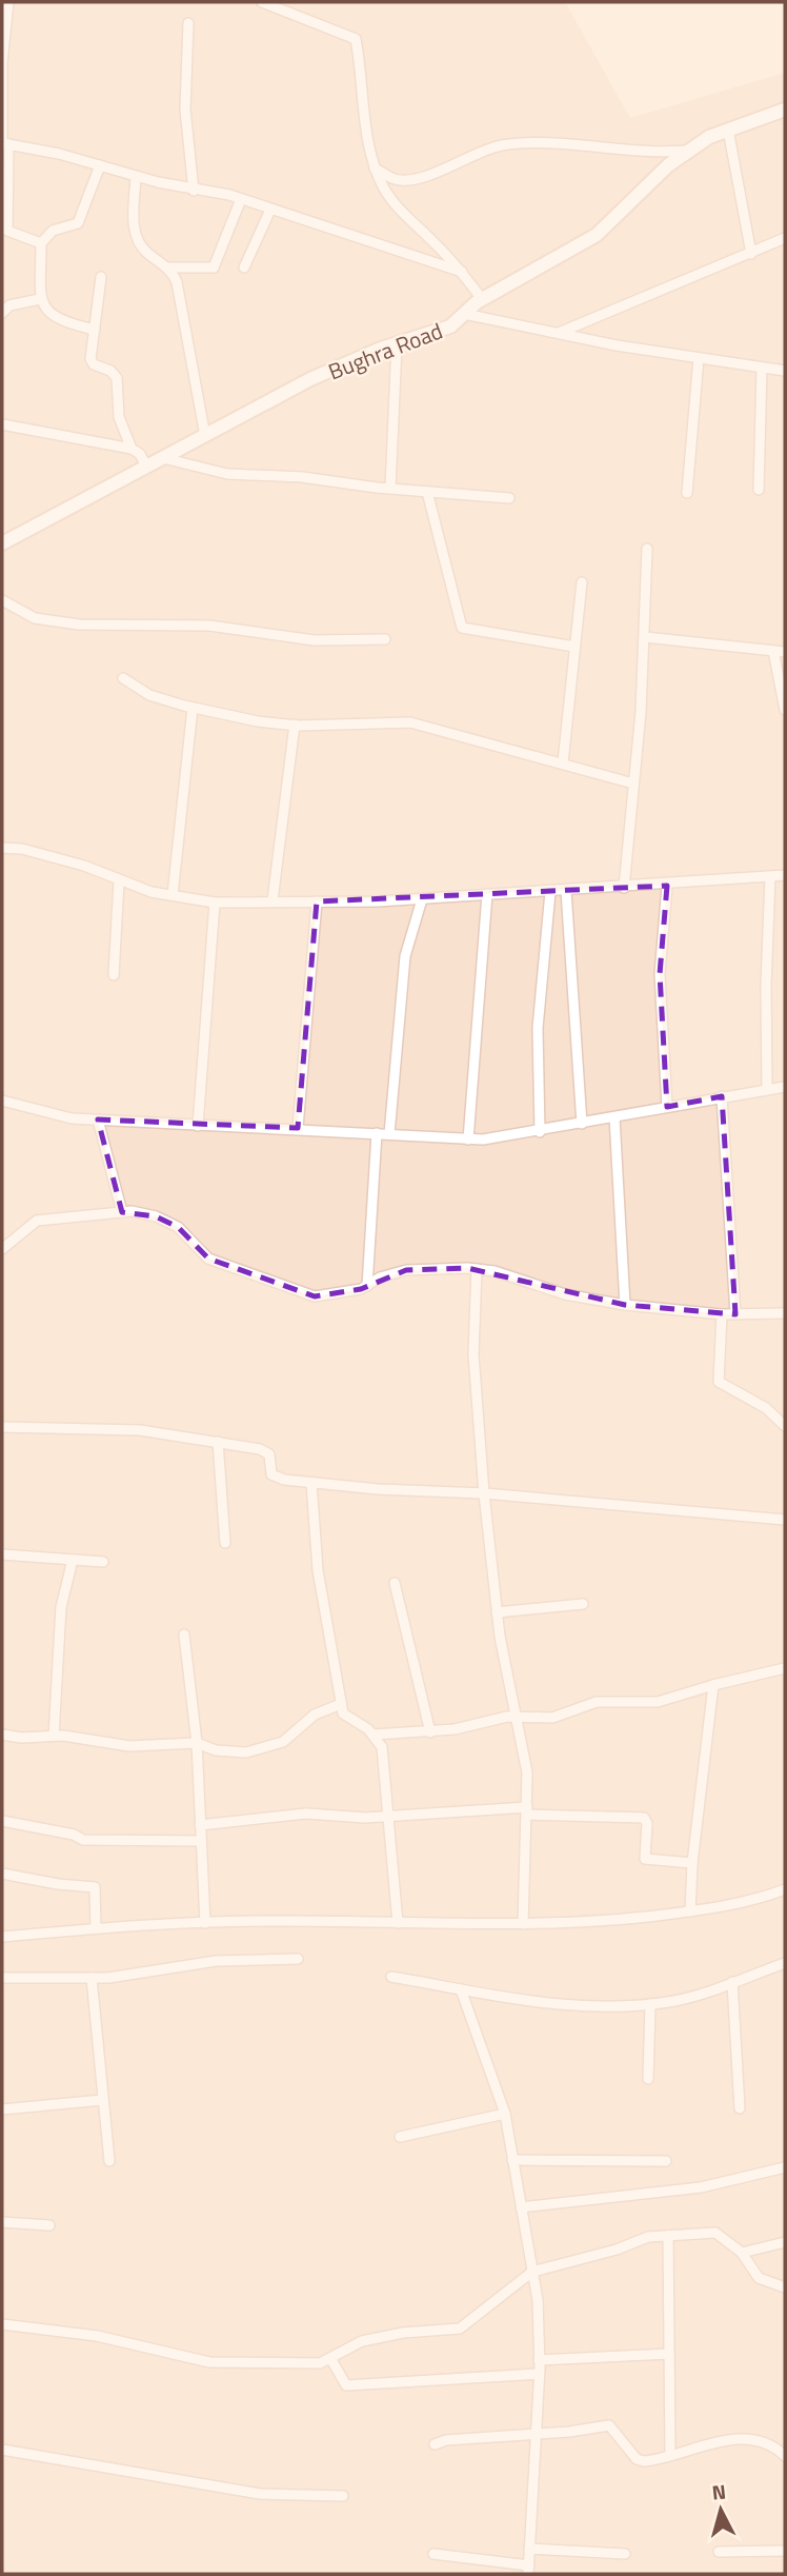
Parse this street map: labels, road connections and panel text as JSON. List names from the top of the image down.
{
  "streets": {
    "street": ["Bughra Road"]
  },
  "north": "top"
}
